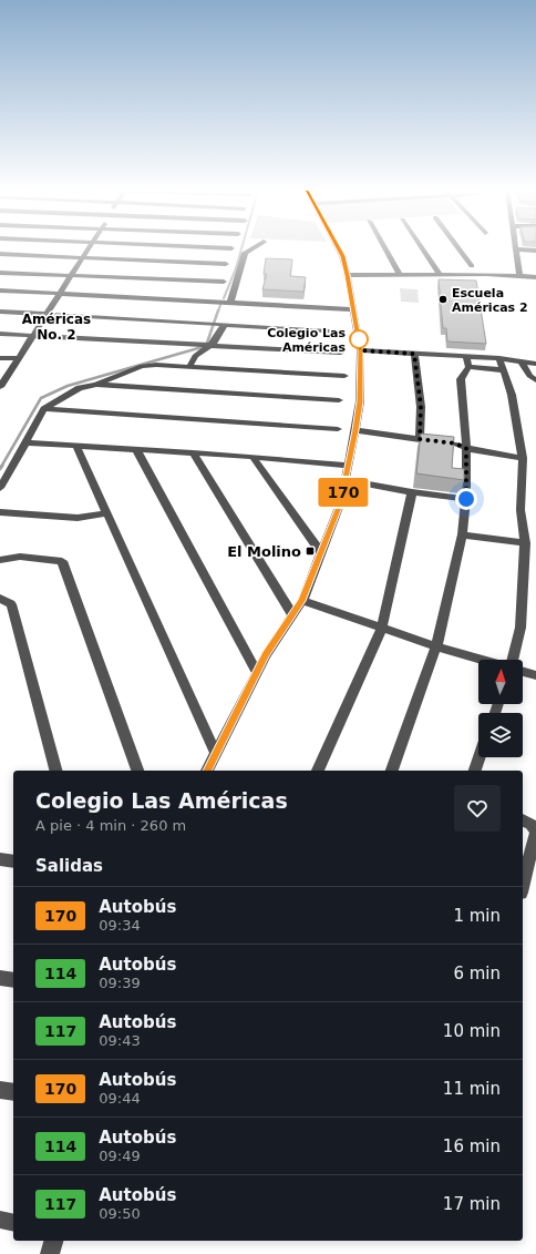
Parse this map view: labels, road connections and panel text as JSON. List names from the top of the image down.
{
  "districts": ["Américas No. 2"],
  "places": {
    "other": ["Escuela Américas 2", "Colegio Las Américas"],
    "transit": ["El Molino"]
  },
  "lines": ["bus line 170"],
  "north": "top",
  "page": {
    "on_map": "170",
    "heading": [
      ["Colegio Las Américas", "A pie · 4 min · 260 m"],
      "Salidas"
    ],
    "list": [
      {
        "mark": "170",
        "name": "Autobús",
        "note": "09:34",
        "value": "1 min"
      },
      {
        "mark": "114",
        "name": "Autobús",
        "note": "09:39",
        "value": "6 min"
      },
      {
        "mark": "117",
        "name": "Autobús",
        "note": "09:43",
        "value": "10 min"
      },
      {
        "mark": "170",
        "name": "Autobús",
        "note": "09:44",
        "value": "11 min"
      },
      {
        "mark": "114",
        "name": "Autobús",
        "note": "09:49",
        "value": "16 min"
      },
      {
        "mark": "117",
        "name": "Autobús",
        "note": "09:50",
        "value": "17 min"
      }
    ]
  }
}
